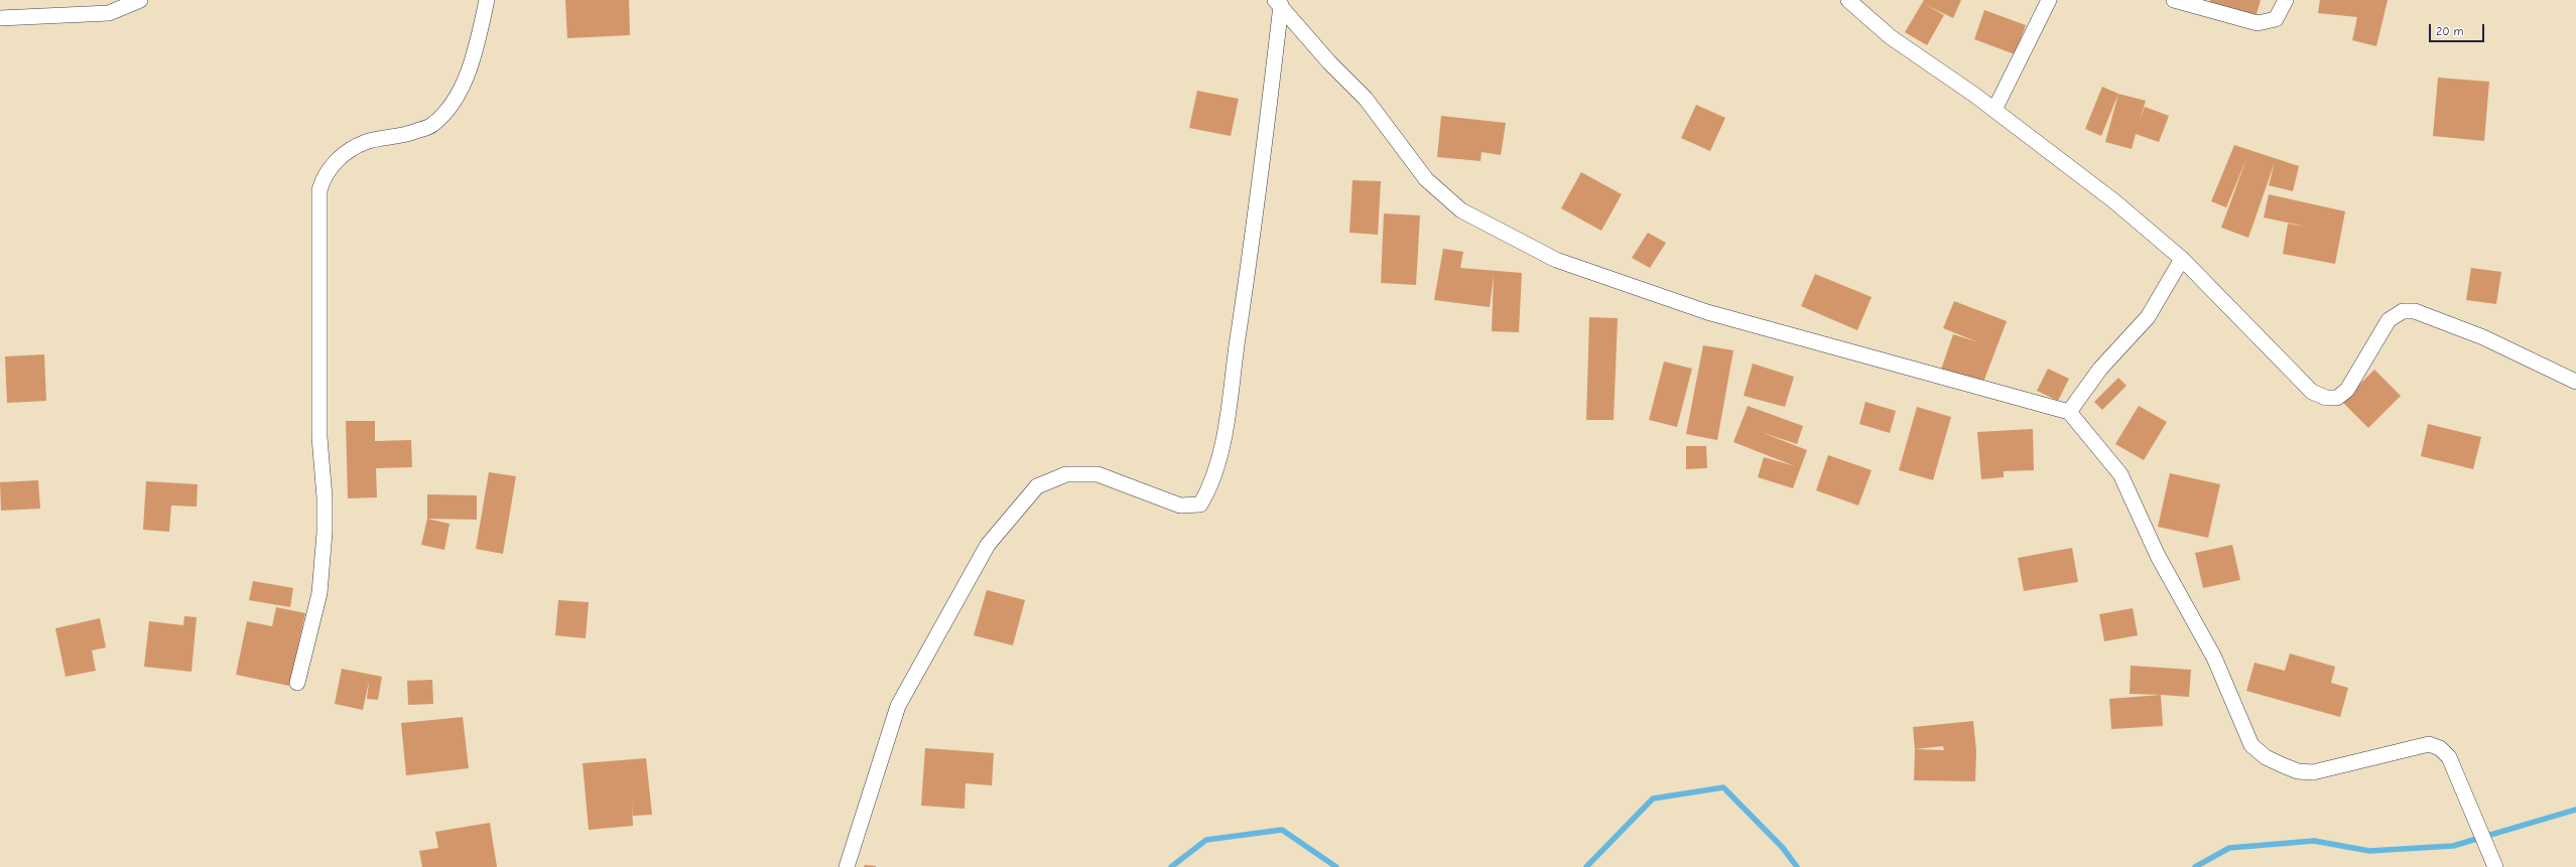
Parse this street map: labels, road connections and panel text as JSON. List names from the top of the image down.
{
  "scale_bar": "20 m"
}
